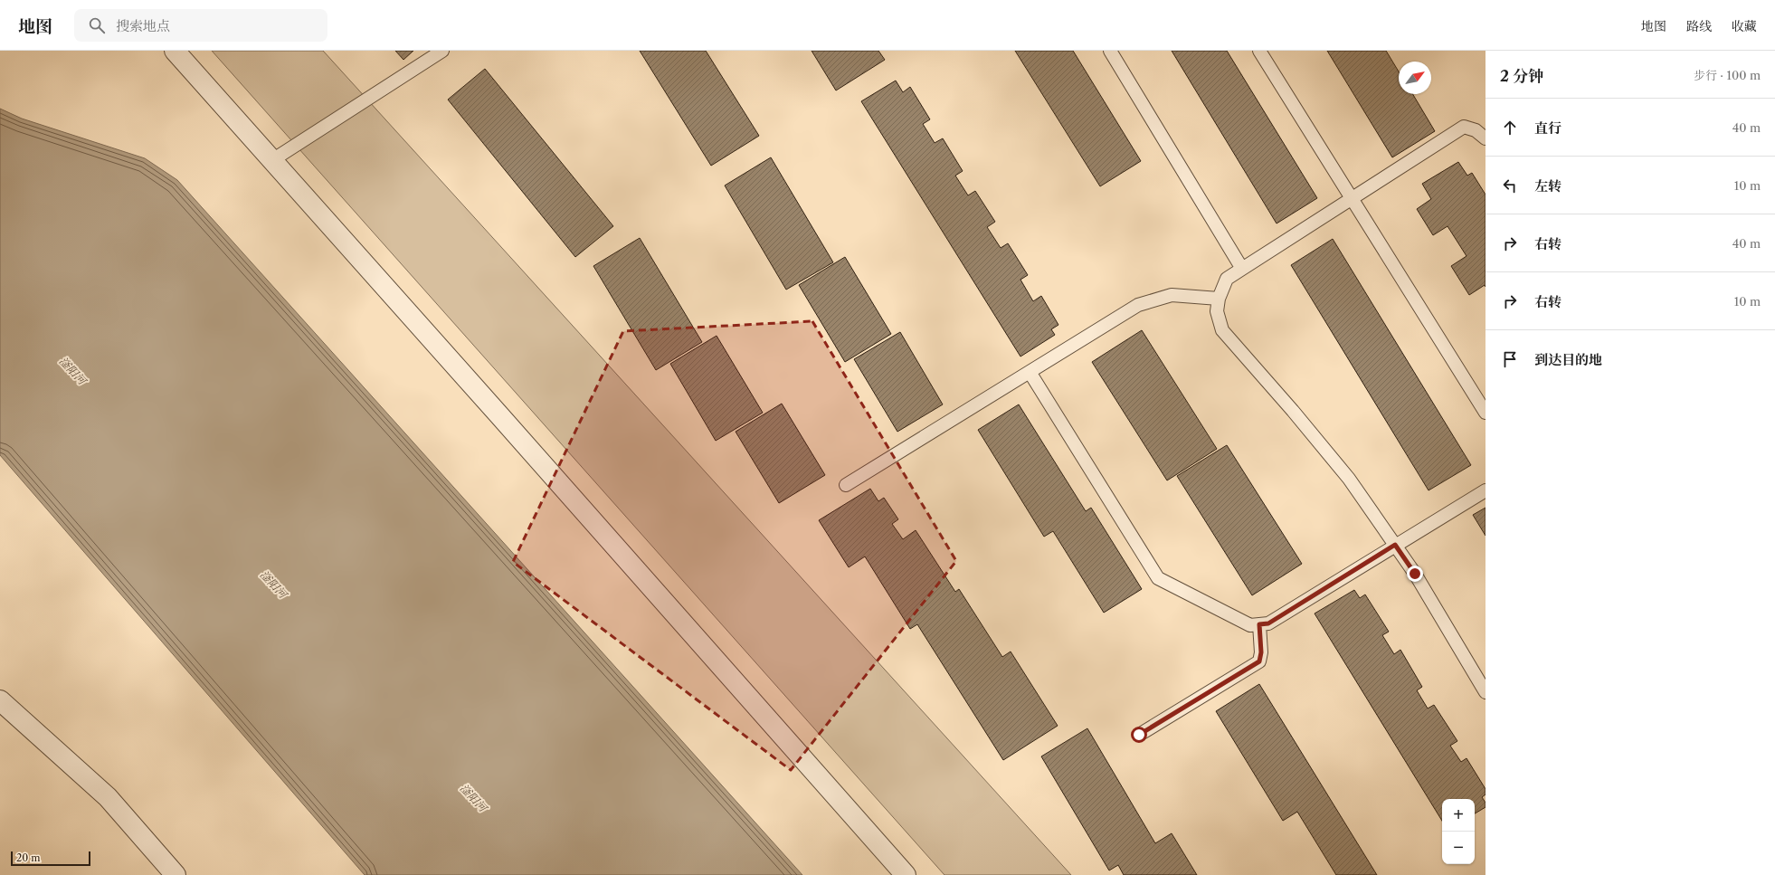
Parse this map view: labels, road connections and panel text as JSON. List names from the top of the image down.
{
  "water": ["滏阳河"],
  "scale_bar": "20 m",
  "north": "top right",
  "page": {
    "header": "地图",
    "search": "搜索地点",
    "nav": ["地图", "路线", "收藏"],
    "heading": ["2 分钟", "步行 · 100 m"],
    "list": [
      ["直行", "40 m"],
      ["左转", "10 m"],
      ["右转", "40 m"],
      ["右转", "10 m"],
      "到达目的地"
    ],
    "map_buttons": ["+", "−"],
    "scale": "20 m"
  }
}
